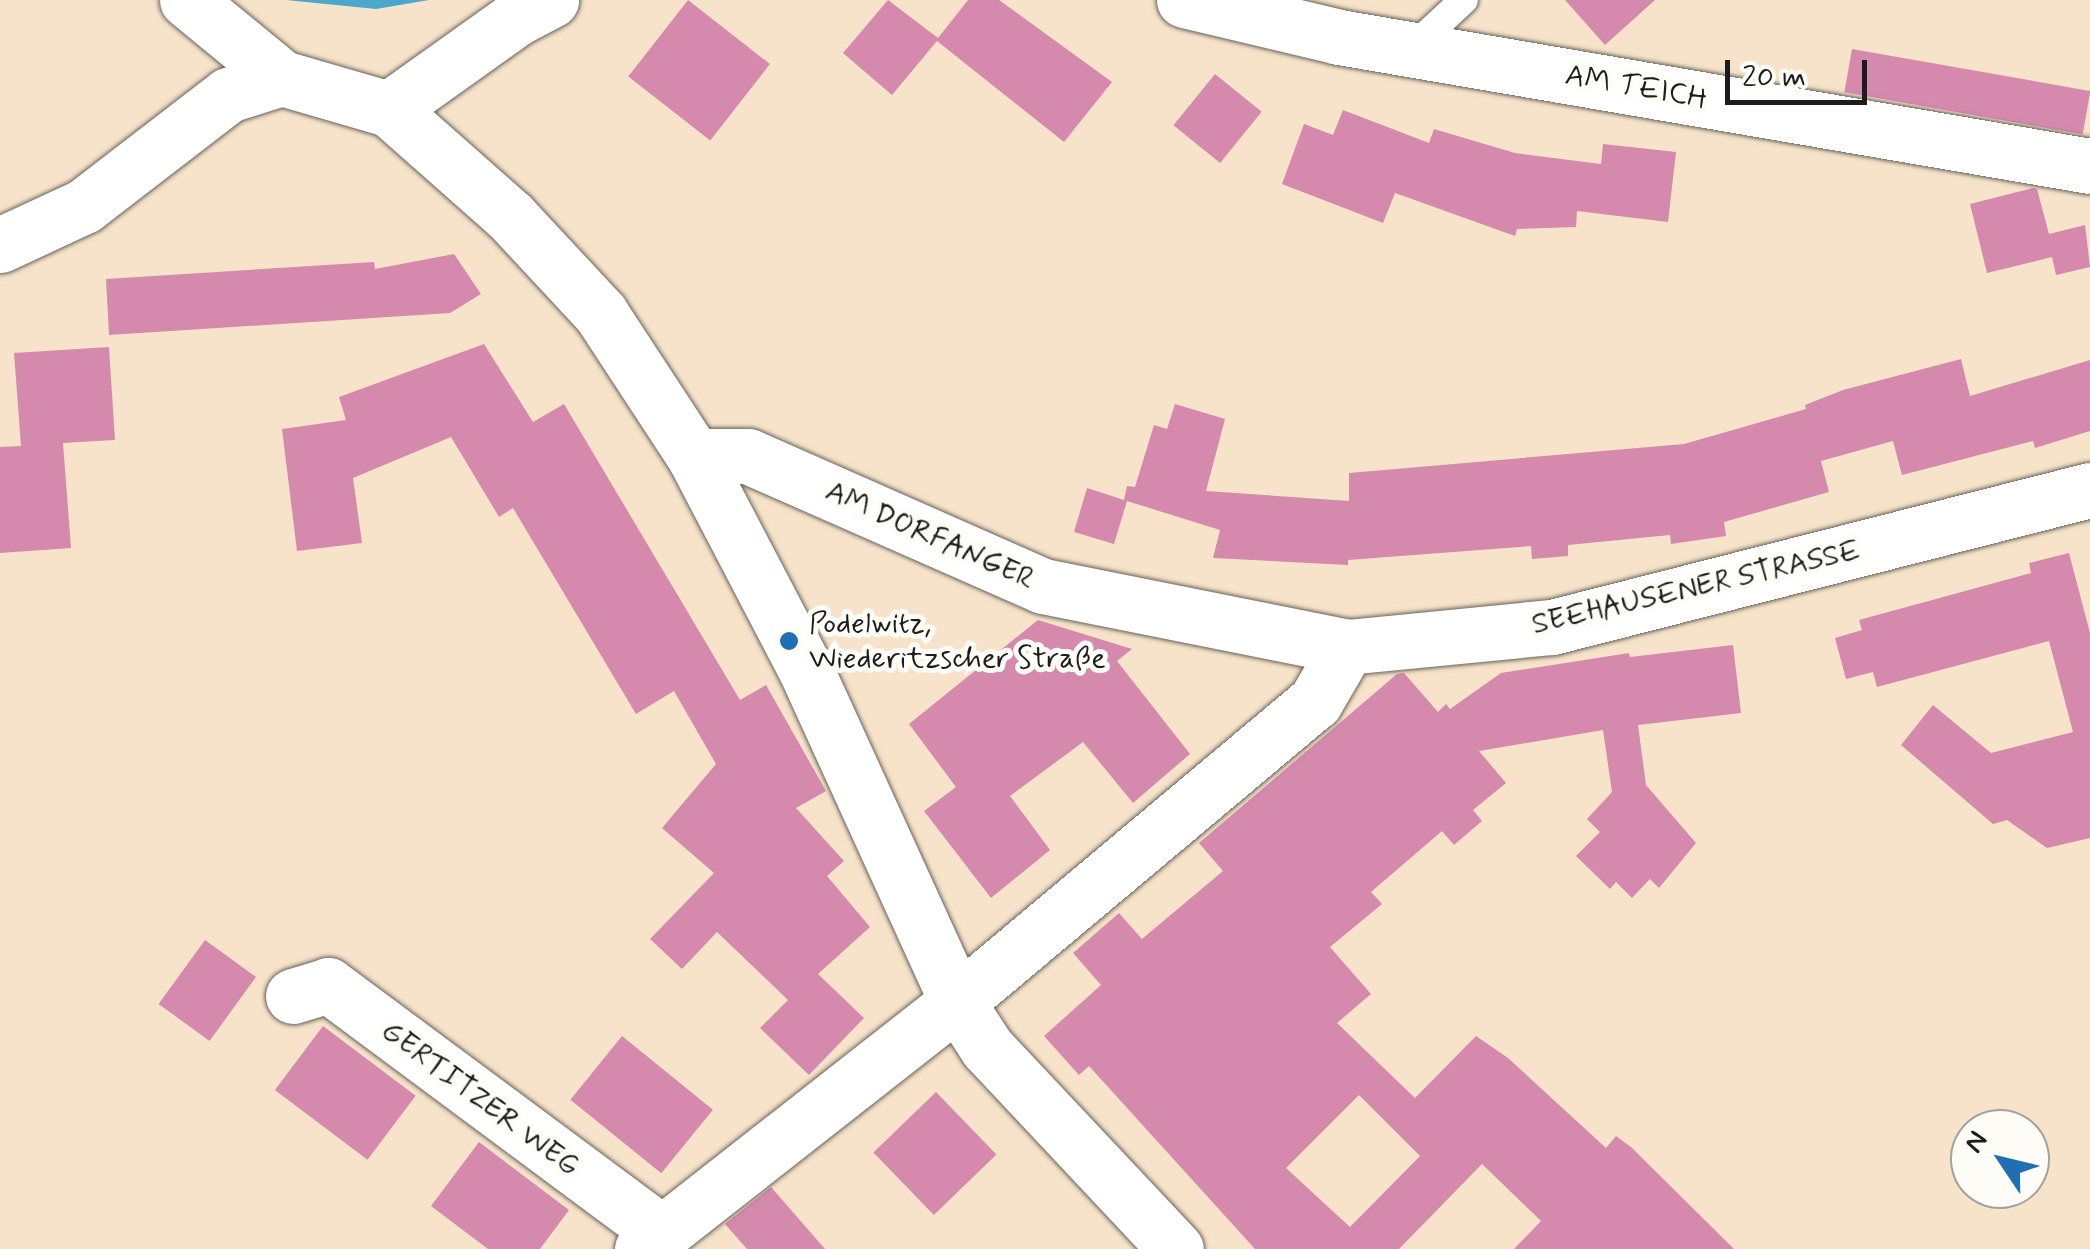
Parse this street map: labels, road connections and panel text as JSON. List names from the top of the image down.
{
  "streets": {
    "street": [
      "AM TEICH",
      "AM DORFANGER",
      "SEEHAUSENER STRASSE",
      "GERTITZER WEG"
    ]
  },
  "crossings": [
    ["AM DORFANGER", "SEEHAUSENER STRASSE"]
  ],
  "places": ["Podelwitz, Wiederitzscher Straße"],
  "scale_bar": "20 m",
  "north": "top left"
}
